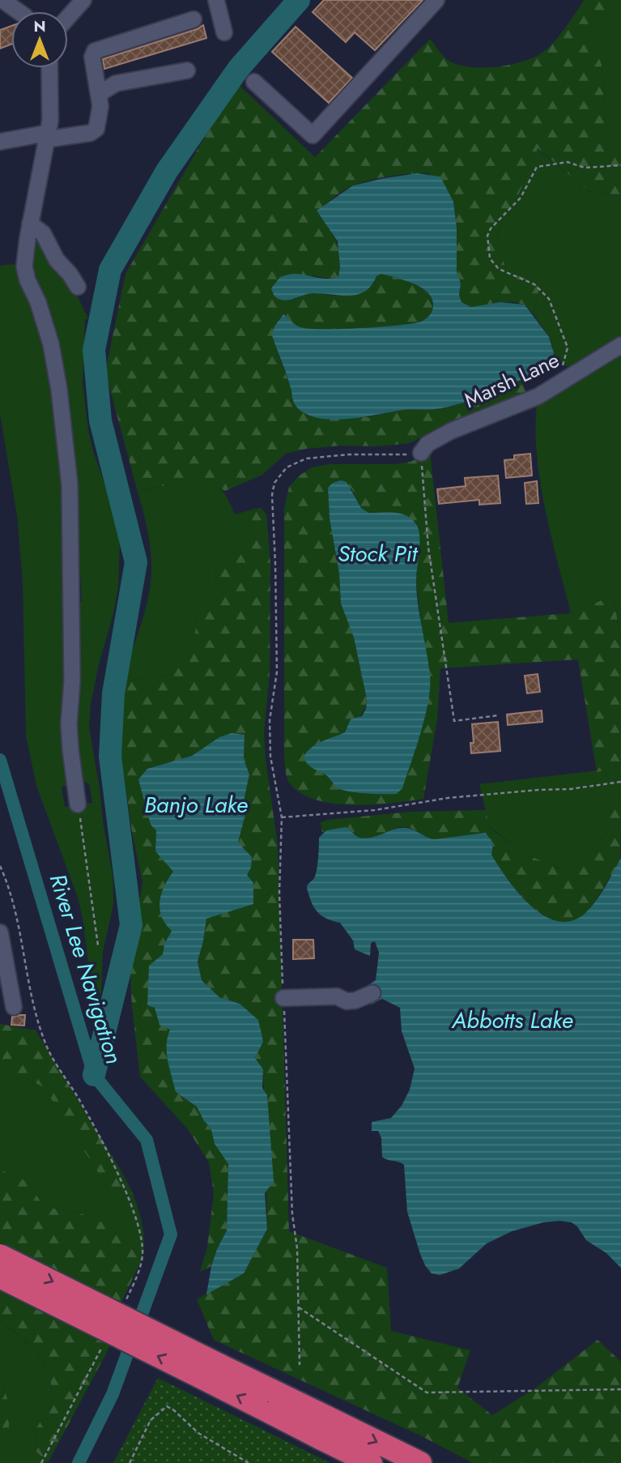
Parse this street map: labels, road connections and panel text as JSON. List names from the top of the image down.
{
  "streets": {
    "street": ["Marsh Lane"]
  },
  "water": [
    "Stock Pit",
    "Banjo Lake",
    "River Lee Navigation",
    "Abbotts Lake"
  ],
  "north": "top"
}
